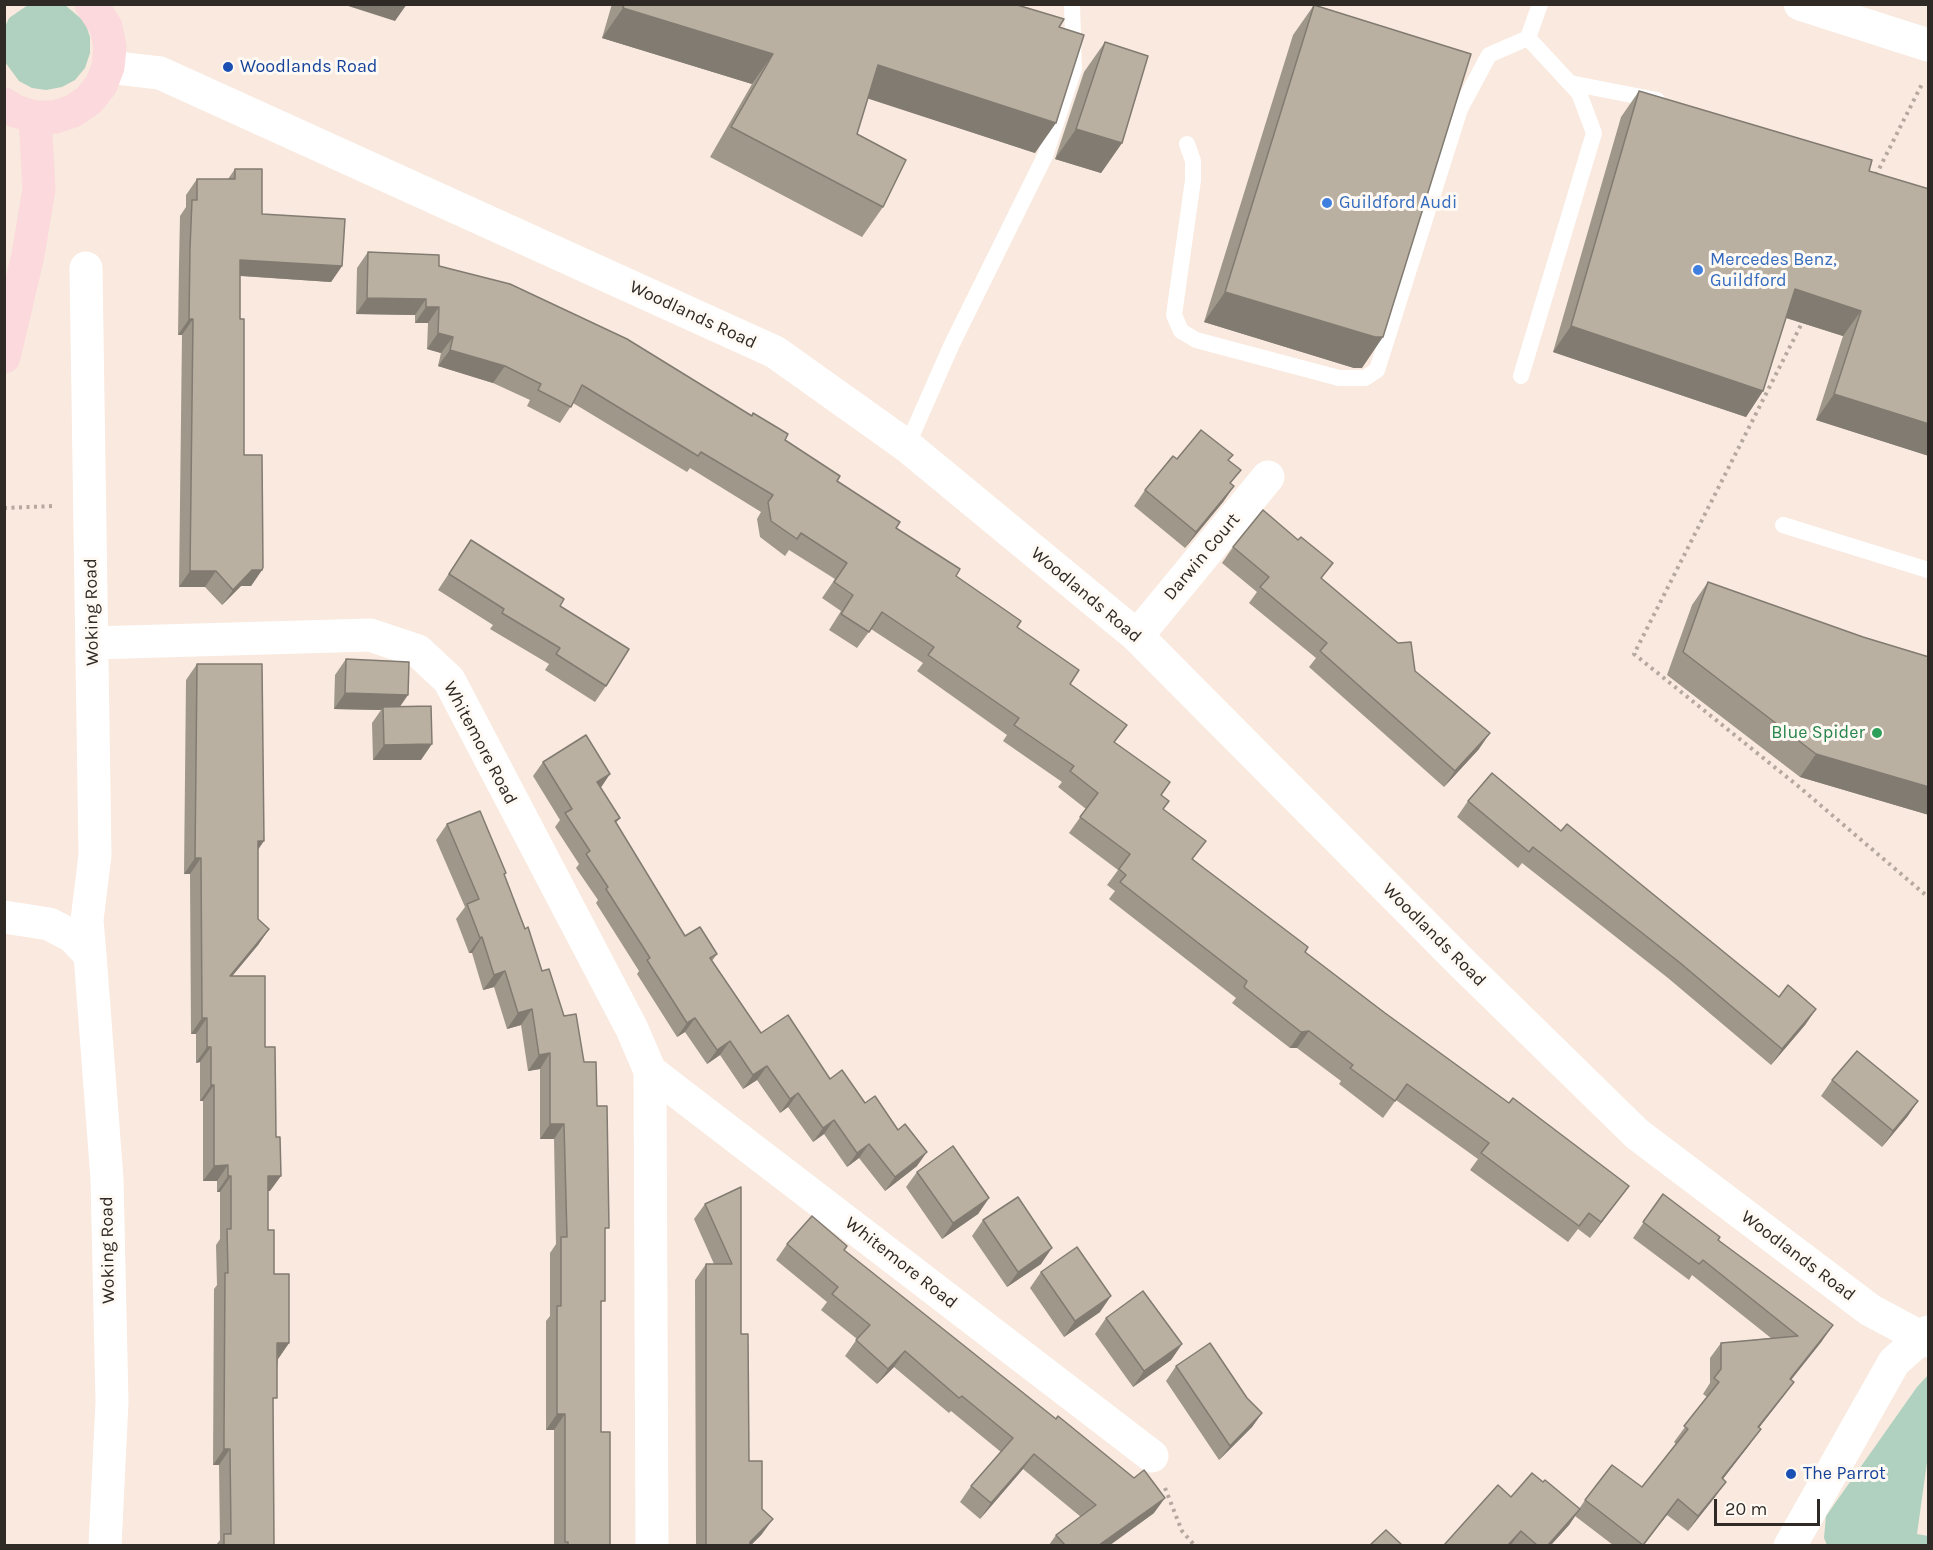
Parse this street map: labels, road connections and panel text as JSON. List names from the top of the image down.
{
  "streets": {
    "street": [
      "Woodlands Road",
      "Darwin Court",
      "Woking Road",
      "Whitemore Road"
    ]
  },
  "crossings": [
    ["Woodlands Road", "Darwin Court"],
    ["Woking Road", "Whitemore Road"]
  ],
  "places": [
    "Woodlands Road",
    "Guildford Audi",
    "Mercedes Benz, Guildford",
    "Blue Spider",
    "The Parrot"
  ],
  "scale_bar": "20 m"
}
